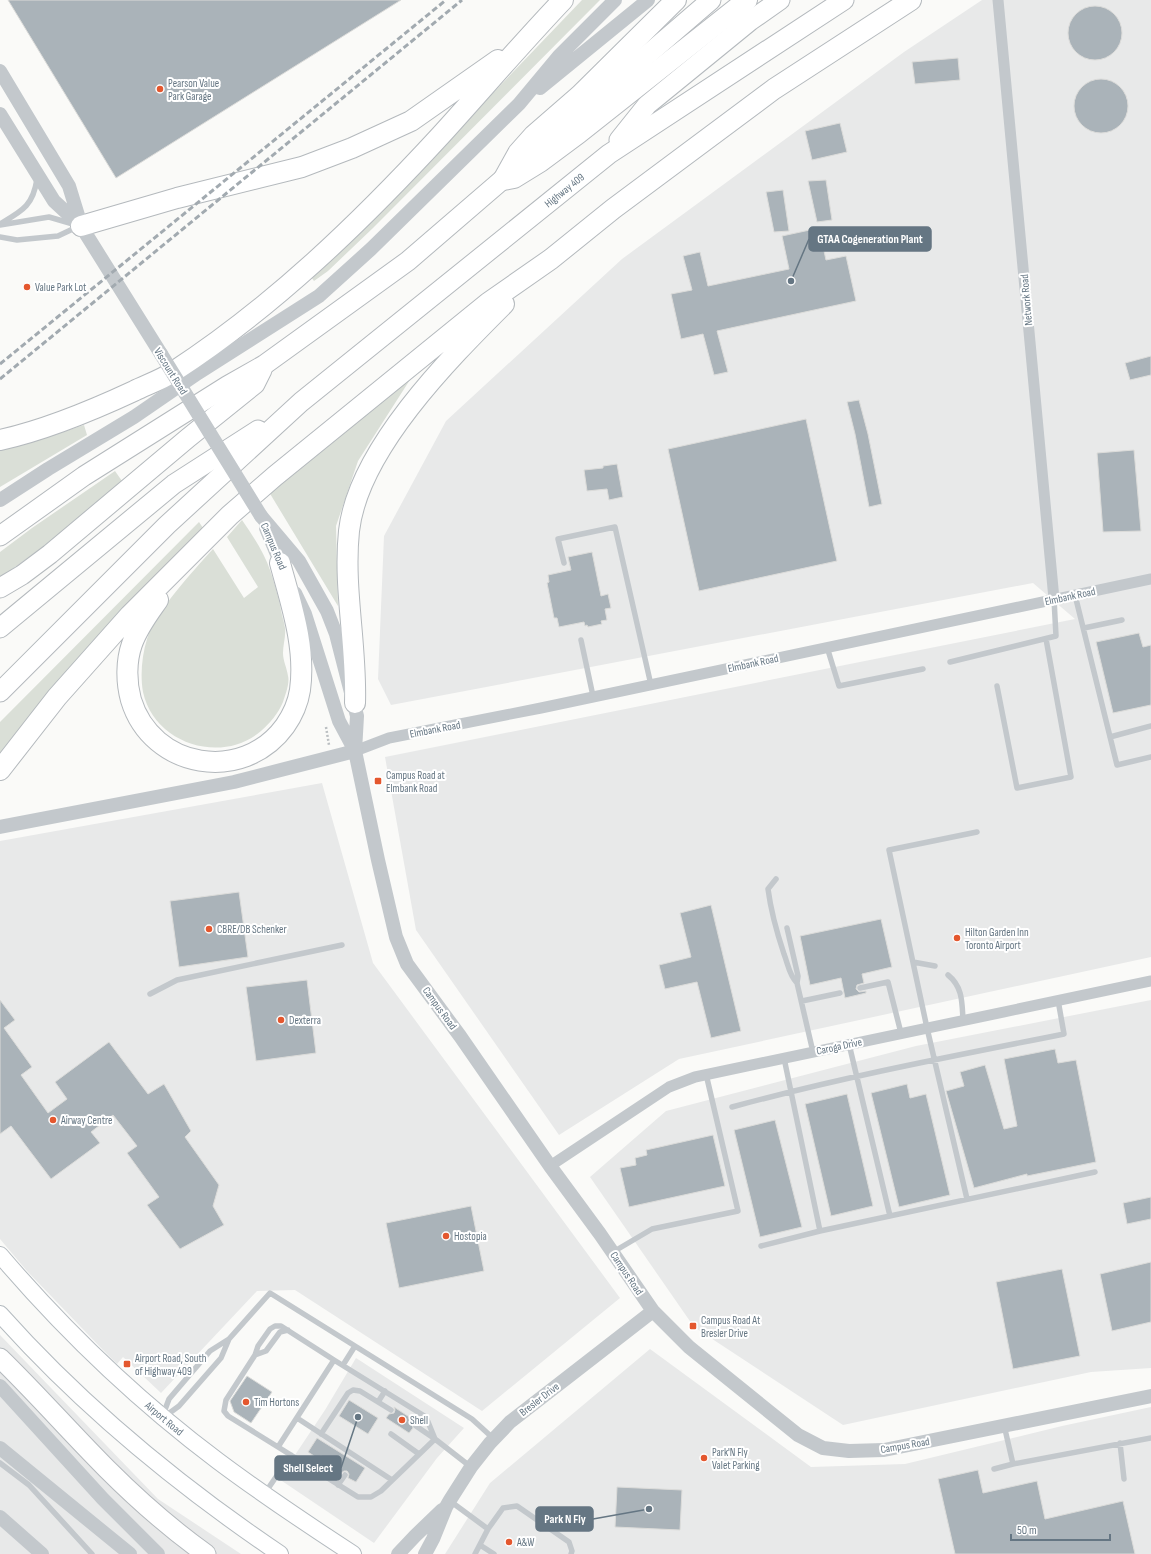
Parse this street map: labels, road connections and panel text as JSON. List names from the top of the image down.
{
  "streets": {
    "highway": ["Highway 409"],
    "main road": ["Airport Road"],
    "street": [
      "Network Road",
      "Viscount Road",
      "Campus Road",
      "Elmbank Road",
      "Caroga Drive",
      "Bresler Drive"
    ]
  },
  "crossings": [
    ["Network Road", "Elmbank Road"],
    ["Viscount Road", "Campus Road"],
    ["Campus Road", "Elmbank Road"],
    ["Campus Road", "Caroga Drive"],
    ["Campus Road", "Bresler Drive"]
  ],
  "places": {
    "other": [
      "Pearson Value Park Garage",
      "GTAA Cogeneration Plant",
      "Value Park Lot",
      "CBRE/DB Schenker",
      "Hilton Garden Inn Toronto Airport",
      "Dexterra",
      "Airway Centre",
      "Hostopia",
      "Tim Hortons",
      "Shell Select",
      "Shell",
      "Park'N Fly Valet Parking",
      "Park N Fly",
      "A&W"
    ],
    "transit": ["Campus Road at Elmbank Road", "Campus Road At Bresler Drive", "Airport Road, South of Highway 409"]
  },
  "scale_bar": "50 m"
}
